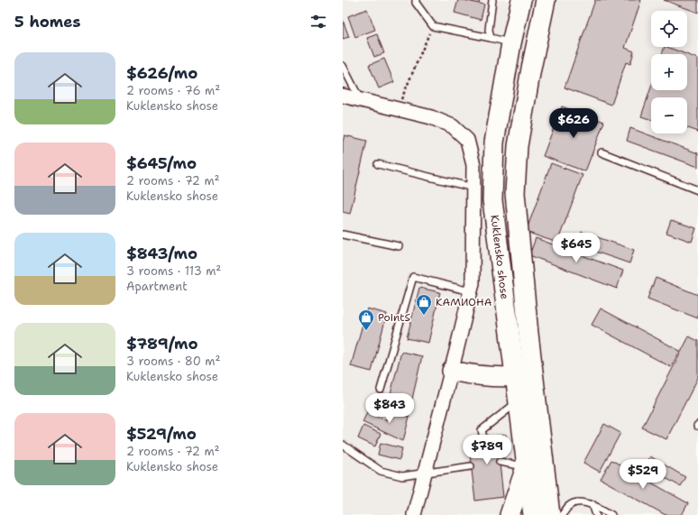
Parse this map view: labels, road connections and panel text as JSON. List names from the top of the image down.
{
  "streets": {
    "main road": ["Kuklensko shose"]
  },
  "places": {
    "shop": ["КАМИОНА", "PointS"]
  },
  "page": {
    "heading": "5 homes",
    "map_buttons": ["+", "−"],
    "list": [
      {
        "name": "$626/mo",
        "note": "2 rooms · 76 m² · Kuklensko shose"
      },
      {
        "name": "$645/mo",
        "note": "2 rooms · 72 m² · Kuklensko shose"
      },
      {
        "name": "$843/mo",
        "note": "3 rooms · 113 m² · Apartment"
      },
      {
        "name": "$789/mo",
        "note": "3 rooms · 80 m² · Kuklensko shose"
      },
      {
        "name": "$529/mo",
        "note": "2 rooms · 72 m² · Kuklensko shose"
      }
    ],
    "price": [
      "$626",
      "$645",
      "$843",
      "$789",
      "$529"
    ]
  }
}
